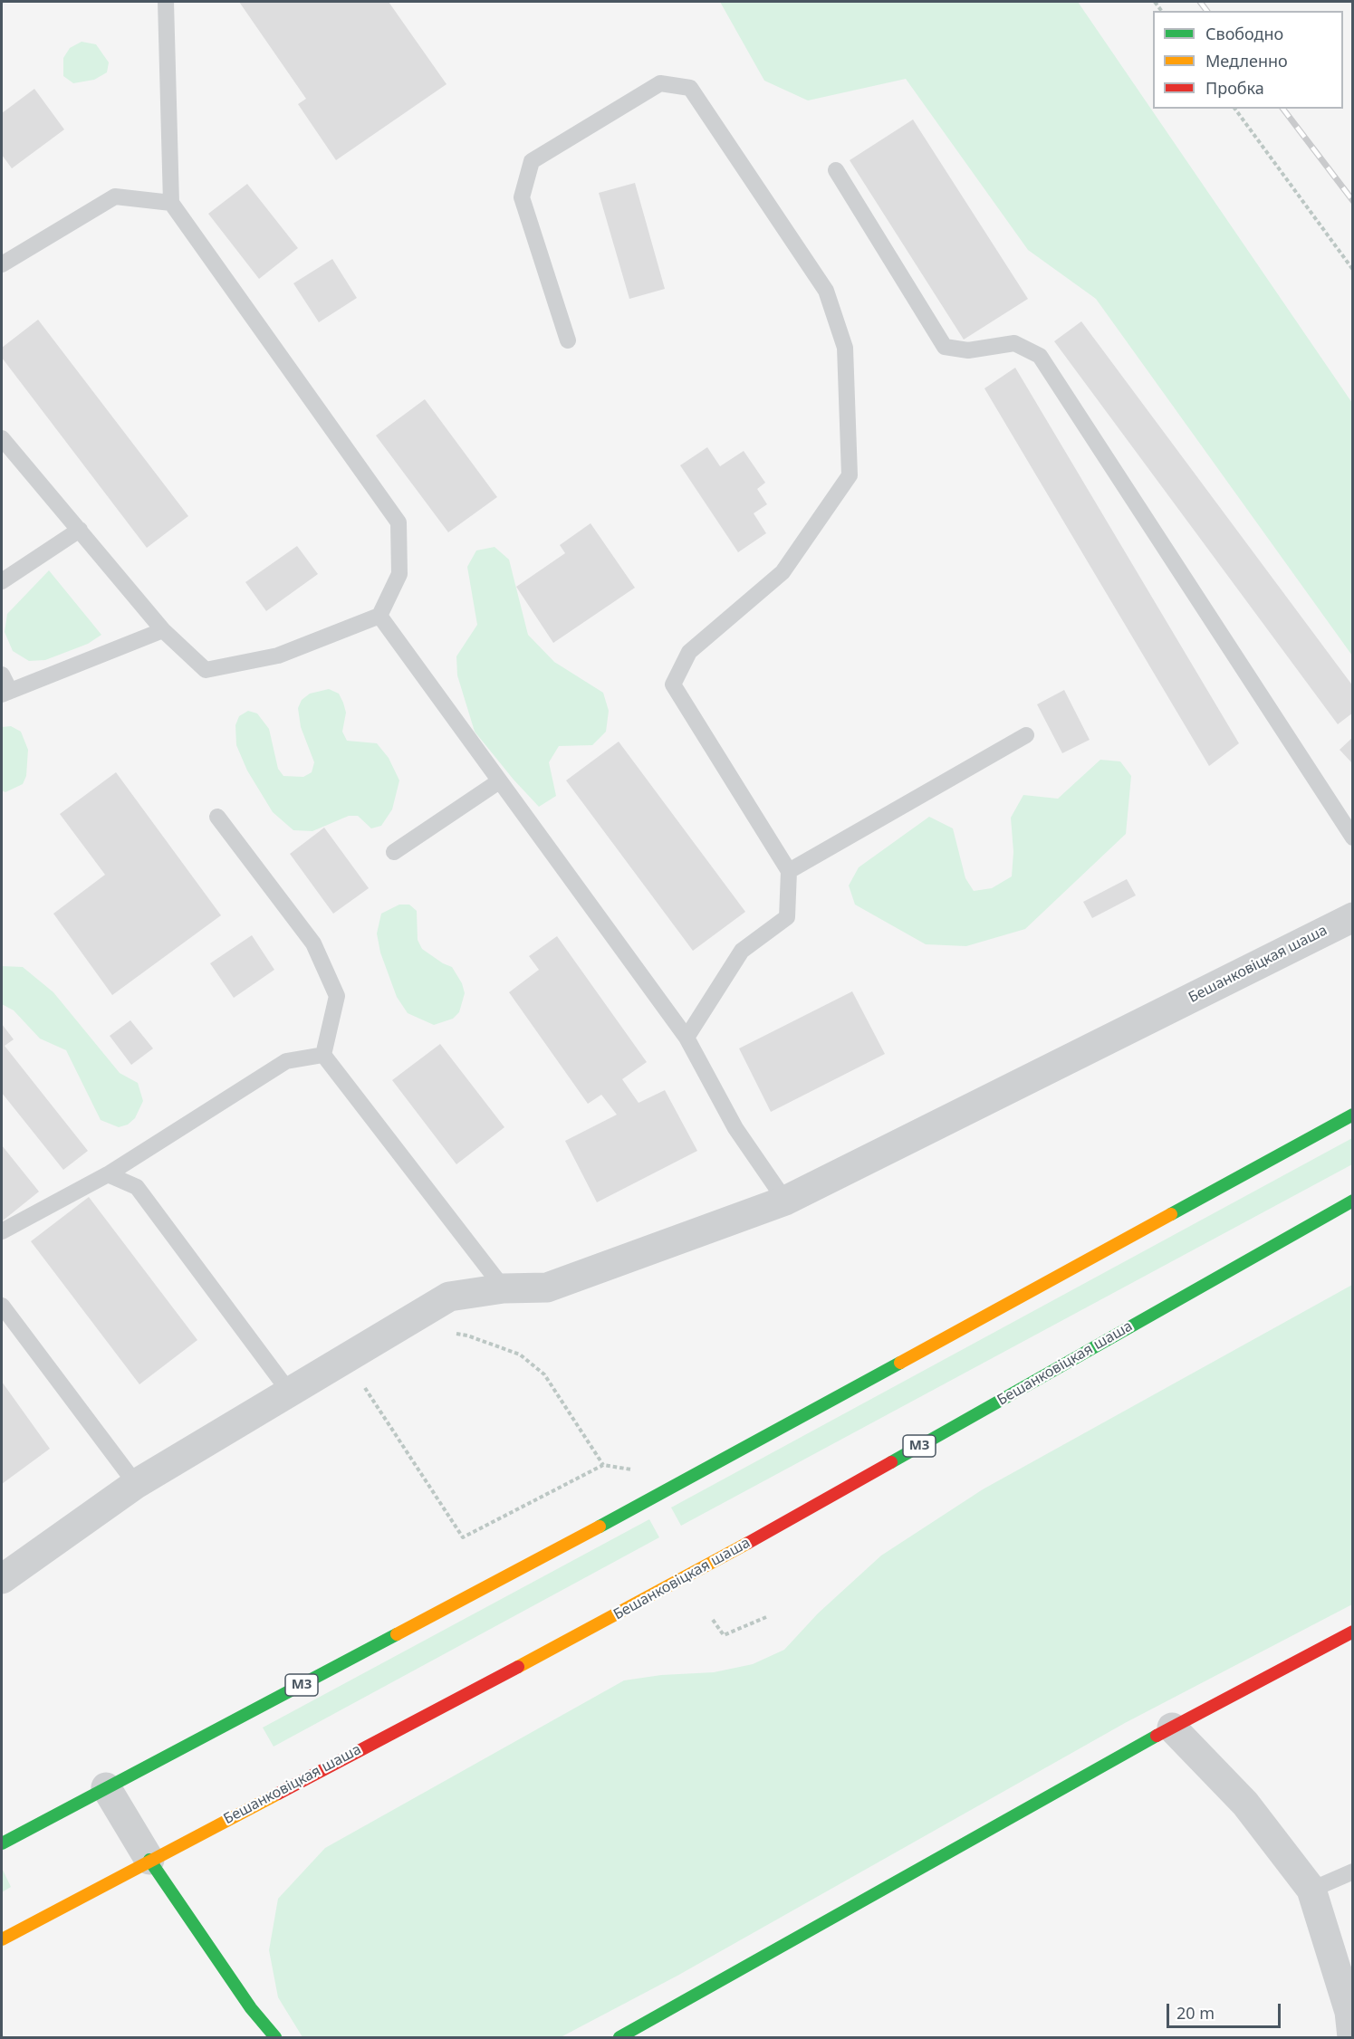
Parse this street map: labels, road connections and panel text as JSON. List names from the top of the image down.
{
  "streets": {
    "main road": ["Бешанковіцкая шаша", "М3"]
  },
  "legend": ["Свободно", "Медленно", "Пробка"],
  "scale_bar": "20 m"
}
